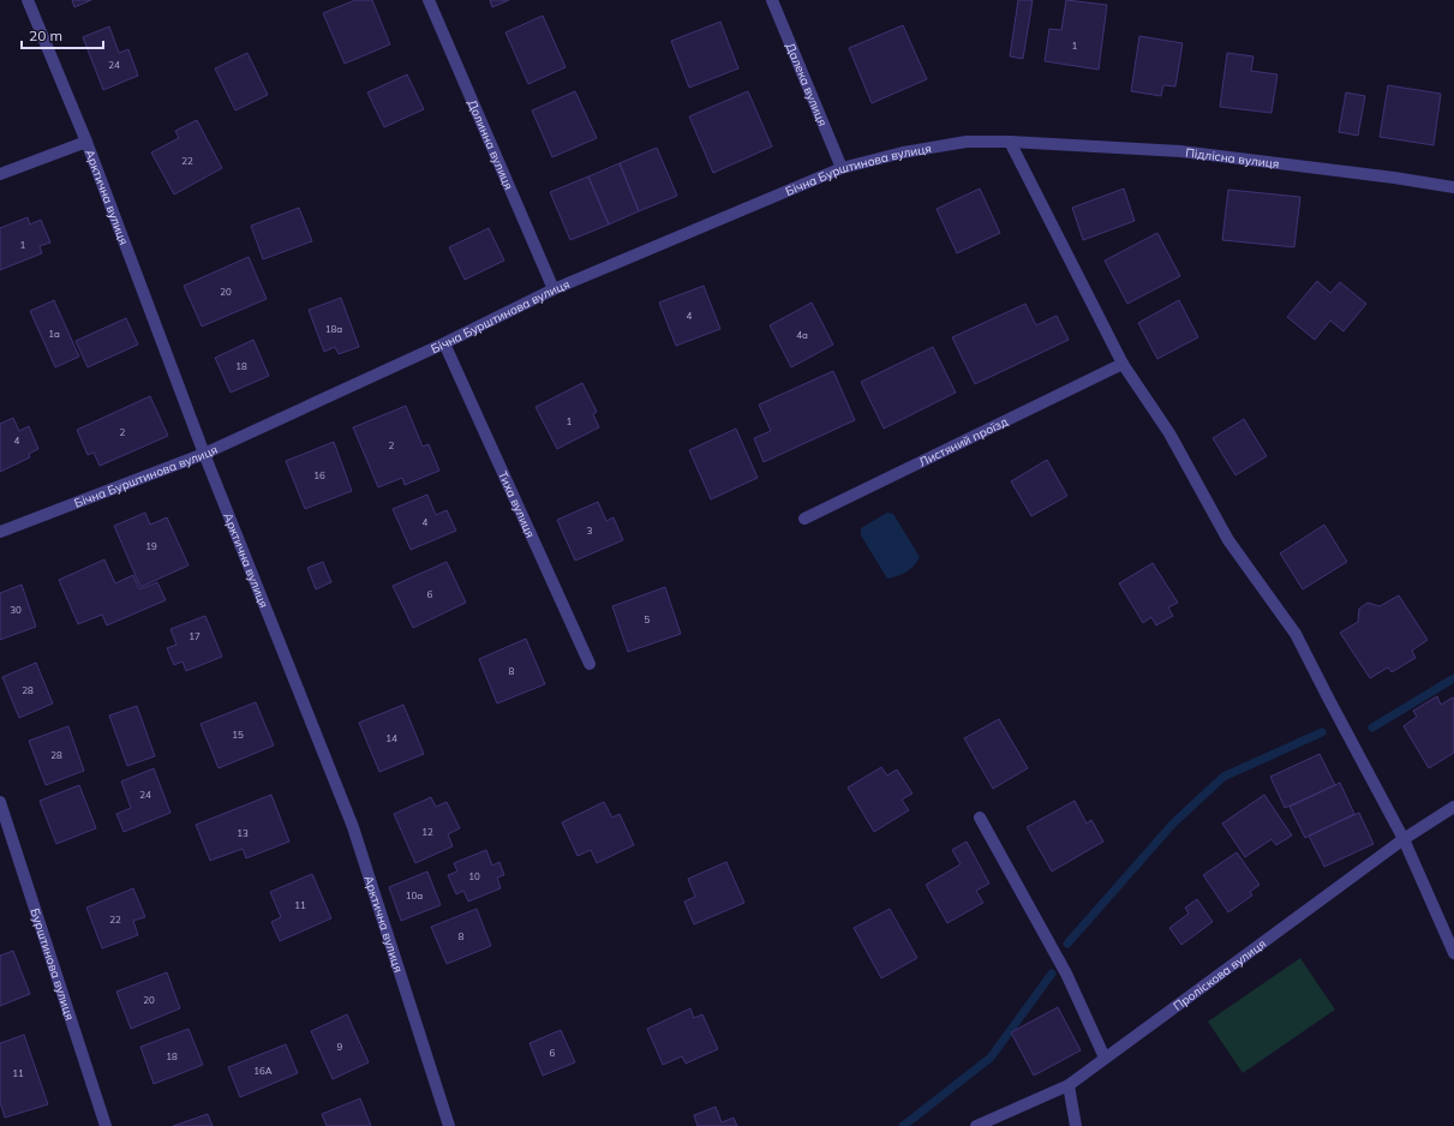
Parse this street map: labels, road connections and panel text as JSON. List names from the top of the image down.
{
  "streets": {
    "street": [
      "Далека вулиця",
      "Долинна вулиця",
      "Підлісна вулиця",
      "Бічна Бурштинова вулиця",
      "Арктична вулиця",
      "Листяний проїзд",
      "Тиха вулиця",
      "Бурштинова вулиця",
      "Проліскова вулиця"
    ]
  },
  "crossings": [
    ["Далека вулиця", "Бічна Бурштинова вулиця"],
    ["Долинна вулиця", "Бічна Бурштинова вулиця"],
    ["Підлісна вулиця", "Бічна Бурштинова вулиця"],
    ["Бічна Бурштинова вулиця", "Арктична вулиця"],
    ["Бічна Бурштинова вулиця", "Тиха вулиця"]
  ],
  "house_numbers": [
    "1",
    "24",
    "22",
    "1",
    "20",
    "4",
    "18а",
    "1а",
    "4а",
    "18",
    "1",
    "2",
    "4",
    "2",
    "16",
    "4",
    "3",
    "19",
    "6",
    "30",
    "5",
    "17",
    "8",
    "28",
    "15",
    "14",
    "28",
    "24",
    "12",
    "13",
    "10",
    "10а",
    "11",
    "22",
    "8",
    "20",
    "9",
    "6",
    "18",
    "16А",
    "11"
  ],
  "scale_bar": "20 m"
}
